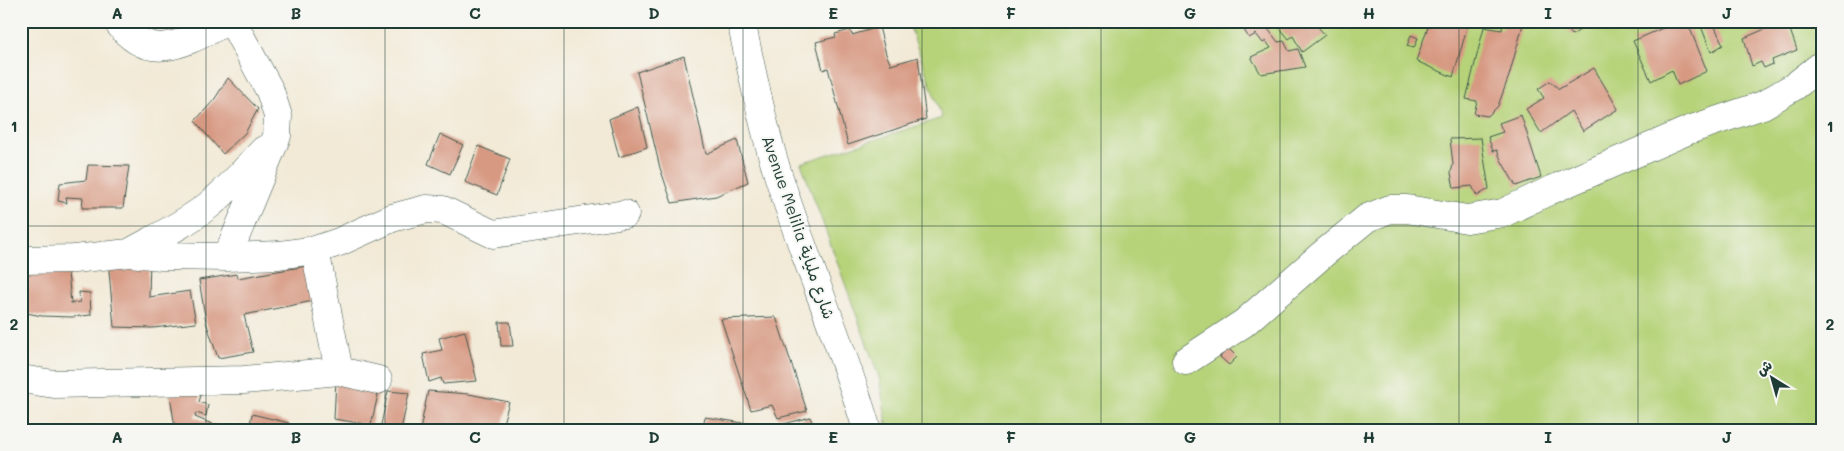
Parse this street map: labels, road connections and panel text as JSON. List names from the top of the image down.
{
  "streets": {
    "street": ["Avenue Melilia شارع ملياية"]
  },
  "north": "top left",
  "grid": {
    "columns": [
      "A",
      "B",
      "C",
      "D",
      "E",
      "F",
      "G",
      "H",
      "I",
      "J"
    ],
    "rows": ["1", "2"]
  }
}
